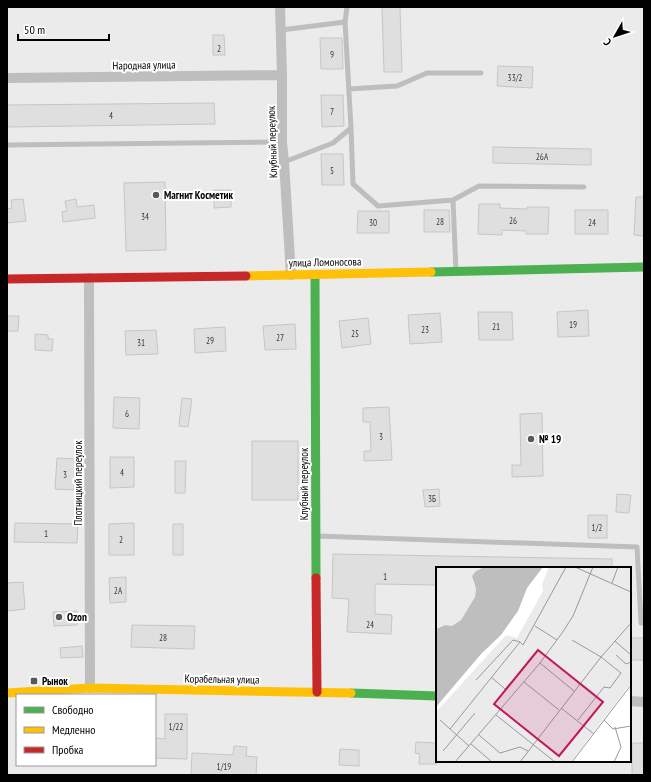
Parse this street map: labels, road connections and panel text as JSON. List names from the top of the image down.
{
  "streets": {
    "street": [
      "Народная улица",
      "Клубный переулок",
      "улица Ломоносова",
      "Плотницкий переулок",
      "Корабельная улица"
    ]
  },
  "crossings": [
    ["Народная улица", "Клубный переулок"],
    ["Клубный переулок", "улица Ломоносова"],
    ["Клубный переулок", "Корабельная улица"],
    ["улица Ломоносова", "Плотницкий переулок"],
    ["Плотницкий переулок", "Корабельная улица"]
  ],
  "places": {
    "other": ["Магнит Косметик", "№ 19", "Ozon"],
    "transit": ["Рынок"]
  },
  "house_numbers": [
    "2",
    "9",
    "33/2",
    "7",
    "4",
    "26А",
    "5",
    "34",
    "26",
    "28",
    "30",
    "24",
    "19",
    "21",
    "23",
    "25",
    "27",
    "29",
    "31",
    "6",
    "3",
    "4",
    "3",
    "3Б",
    "1/2",
    "1",
    "2",
    "1",
    "2А",
    "24",
    "28",
    "1/22",
    "1/19"
  ],
  "legend": ["Свободно", "Медленно", "Пробка"],
  "scale_bar": "50 m",
  "north": "bottom left"
}
